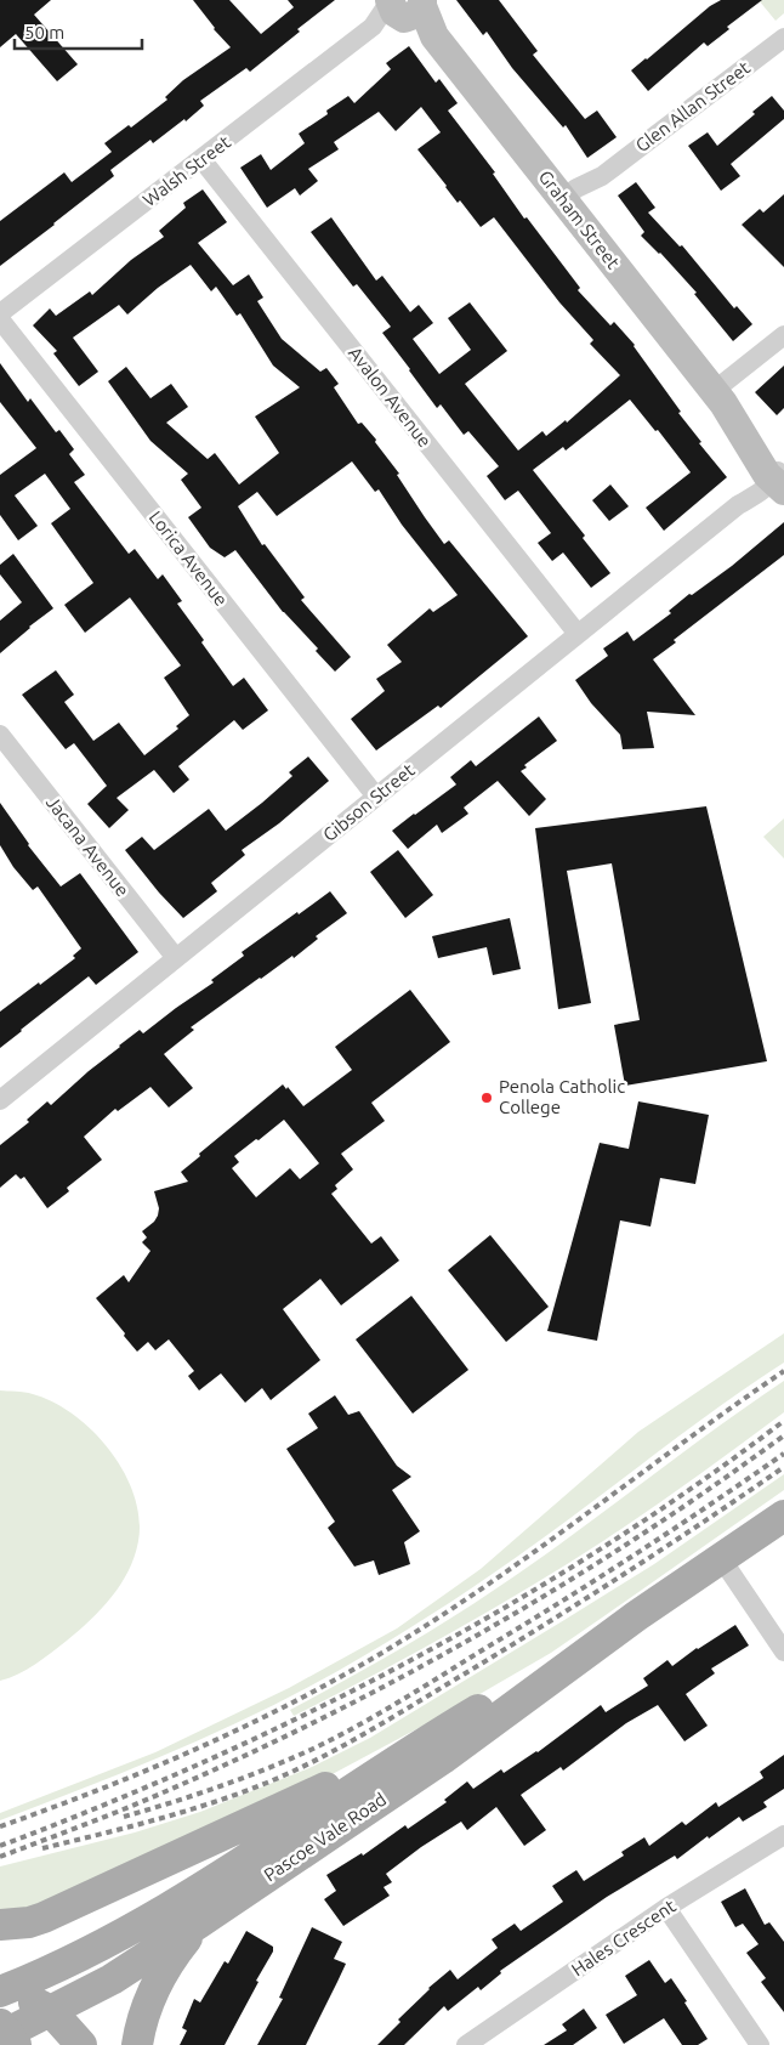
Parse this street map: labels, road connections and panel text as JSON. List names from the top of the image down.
{
  "streets": {
    "main road": ["Pascoe Vale Road"],
    "street": [
      "Glen Allan Street",
      "Walsh Street",
      "Graham Street",
      "Avalon Avenue",
      "Lorica Avenue",
      "Gibson Street",
      "Jacana Avenue",
      "Hales Crescent"
    ]
  },
  "crossings": [
    ["Glen Allan Street", "Graham Street"],
    ["Walsh Street", "Graham Street"],
    ["Walsh Street", "Avalon Avenue"],
    ["Graham Street", "Gibson Street"],
    ["Avalon Avenue", "Gibson Street"],
    ["Lorica Avenue", "Gibson Street"],
    ["Gibson Street", "Jacana Avenue"]
  ],
  "places": ["Penola Catholic College"],
  "scale_bar": "50 m"
}
